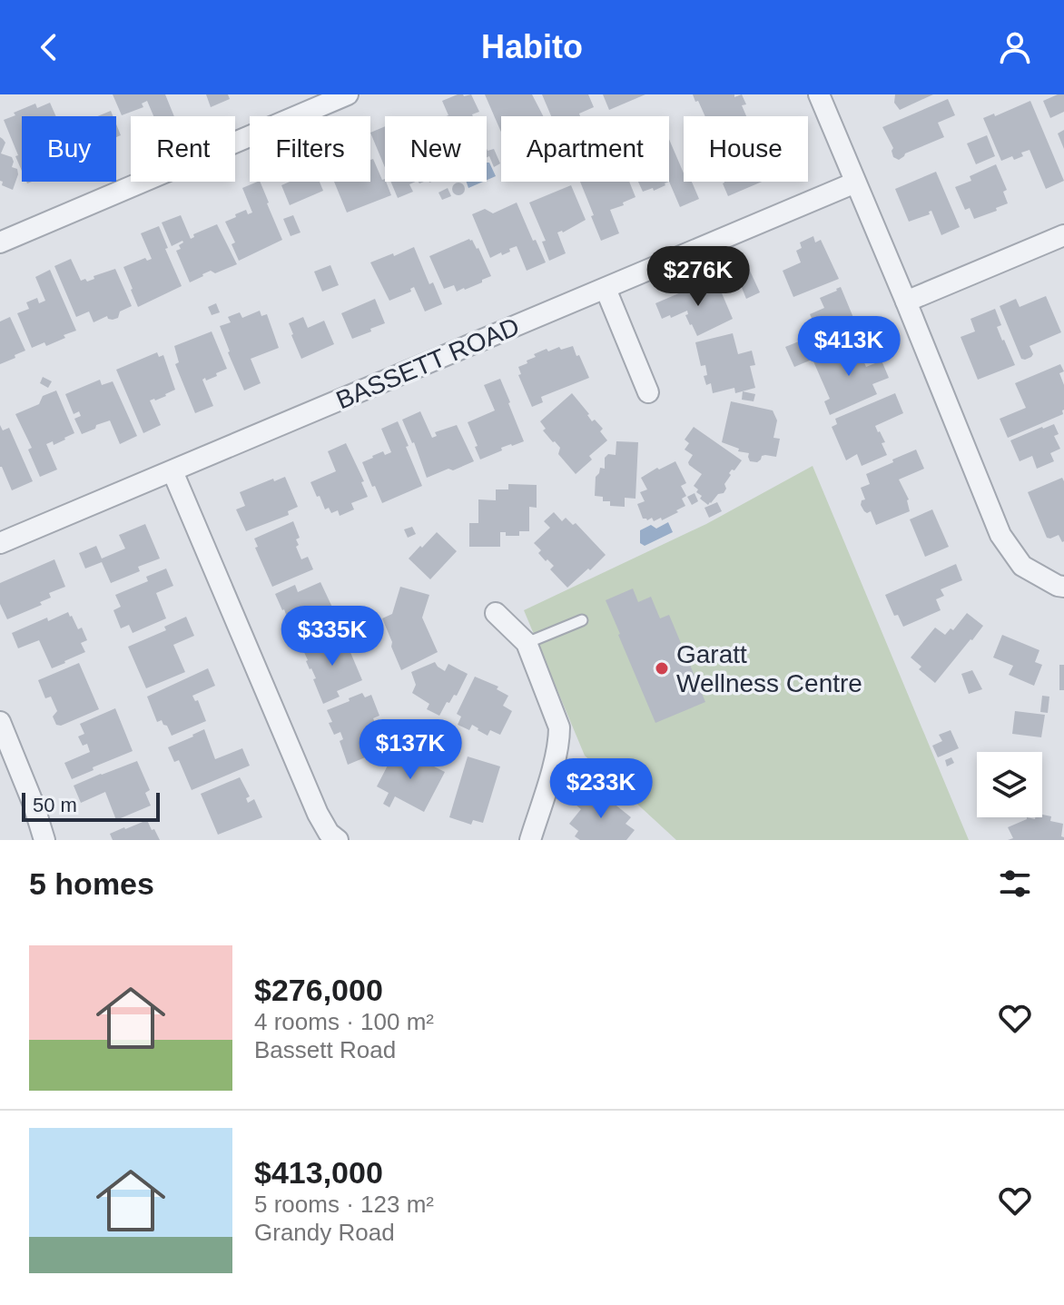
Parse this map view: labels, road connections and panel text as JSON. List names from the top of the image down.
{
  "streets": {
    "street": ["BASSETT ROAD"]
  },
  "places": ["Garatt Wellness Centre"],
  "scale_bar": "50 m",
  "page": {
    "header": "Habito",
    "chip": [
      "Buy",
      "Rent",
      "Filters",
      "New",
      "Apartment",
      "House"
    ],
    "price": [
      "$276K",
      "$413K",
      "$335K",
      "$137K",
      "$233K"
    ],
    "scale": "50 m",
    "heading": "5 homes",
    "list": [
      {
        "name": "$276,000",
        "note": "4 rooms · 100 m² · Bassett Road"
      },
      {
        "name": "$413,000",
        "note": "5 rooms · 123 m² · Grandy Road"
      }
    ]
  }
}
